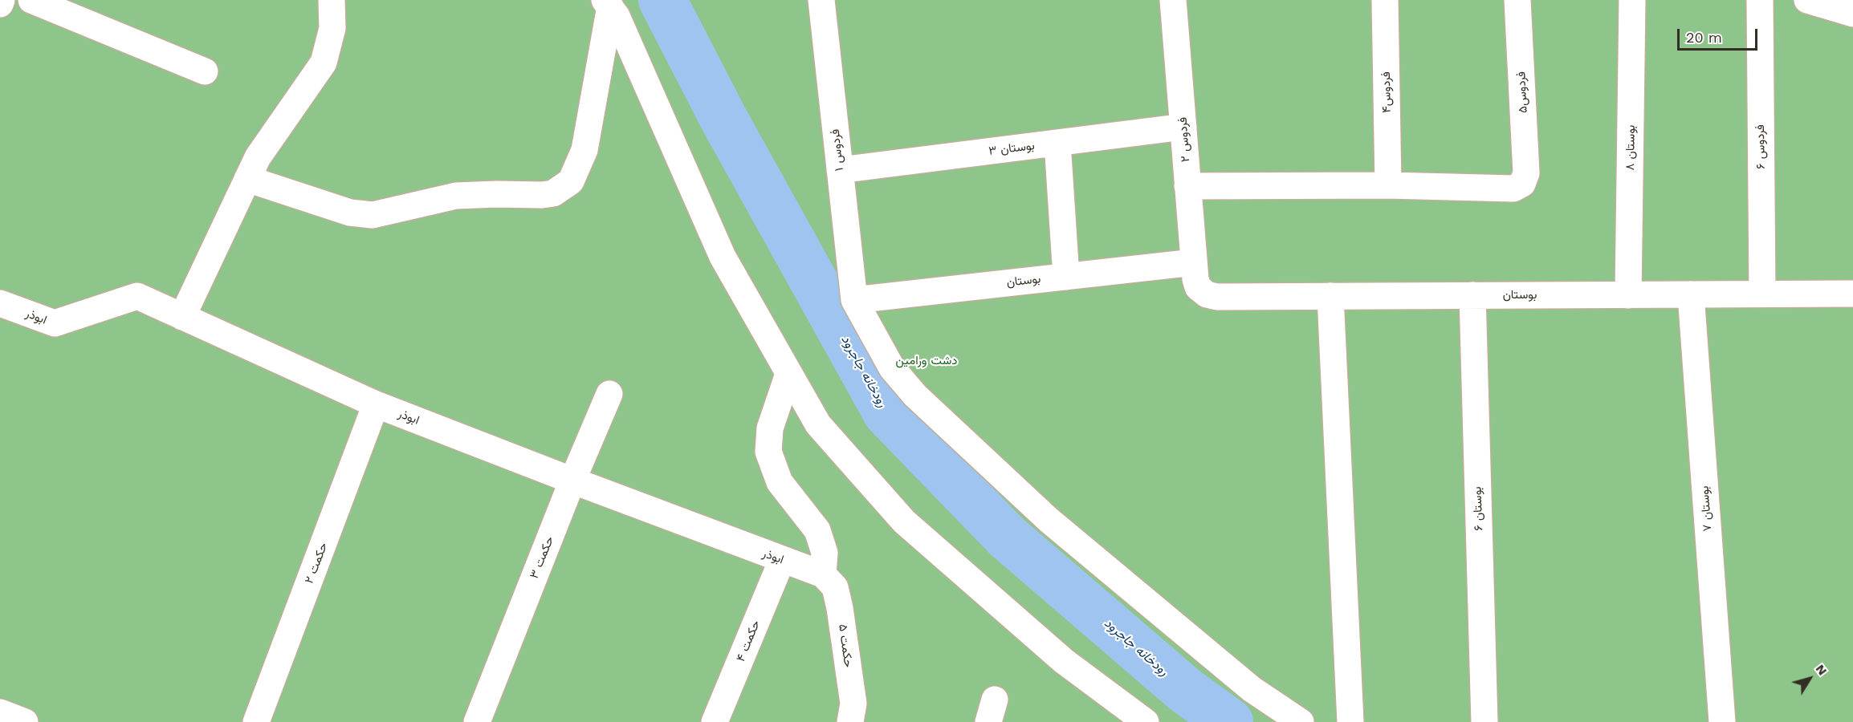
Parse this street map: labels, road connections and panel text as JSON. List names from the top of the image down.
{
  "streets": {
    "street": [
      "فردوس۴",
      "فردوس۵",
      "فردوس ۲",
      "فردوس ۶",
      "بوستان ۸",
      "بوستان ۳",
      "فردوس ۱",
      "بوستان",
      "ابوذر",
      "بوستان ۶",
      "بوستان ۷",
      "حکمت ۳",
      "حکمت ۲",
      "حکمت ۴",
      "حکمت ۵"
    ]
  },
  "crossings": [
    ["فردوس۴", "فردوس۵"],
    ["فردوس ۲", "بوستان ۳"],
    ["فردوس ۲", "بوستان"],
    ["فردوس ۶", "بوستان"],
    ["بوستان ۸", "بوستان"],
    ["بوستان ۳", "فردوس ۱"],
    ["فردوس ۱", "بوستان"],
    ["بوستان", "بوستان ۶"],
    ["بوستان", "بوستان ۷"],
    ["ابوذر", "حکمت ۳"],
    ["ابوذر", "حکمت ۲"],
    ["ابوذر", "حکمت ۴"],
    ["ابوذر", "حکمت ۵"]
  ],
  "water": ["رودخانه جاجرود"],
  "parks": ["دشت ورامین"],
  "scale_bar": "20 m",
  "north": "top right"
}
